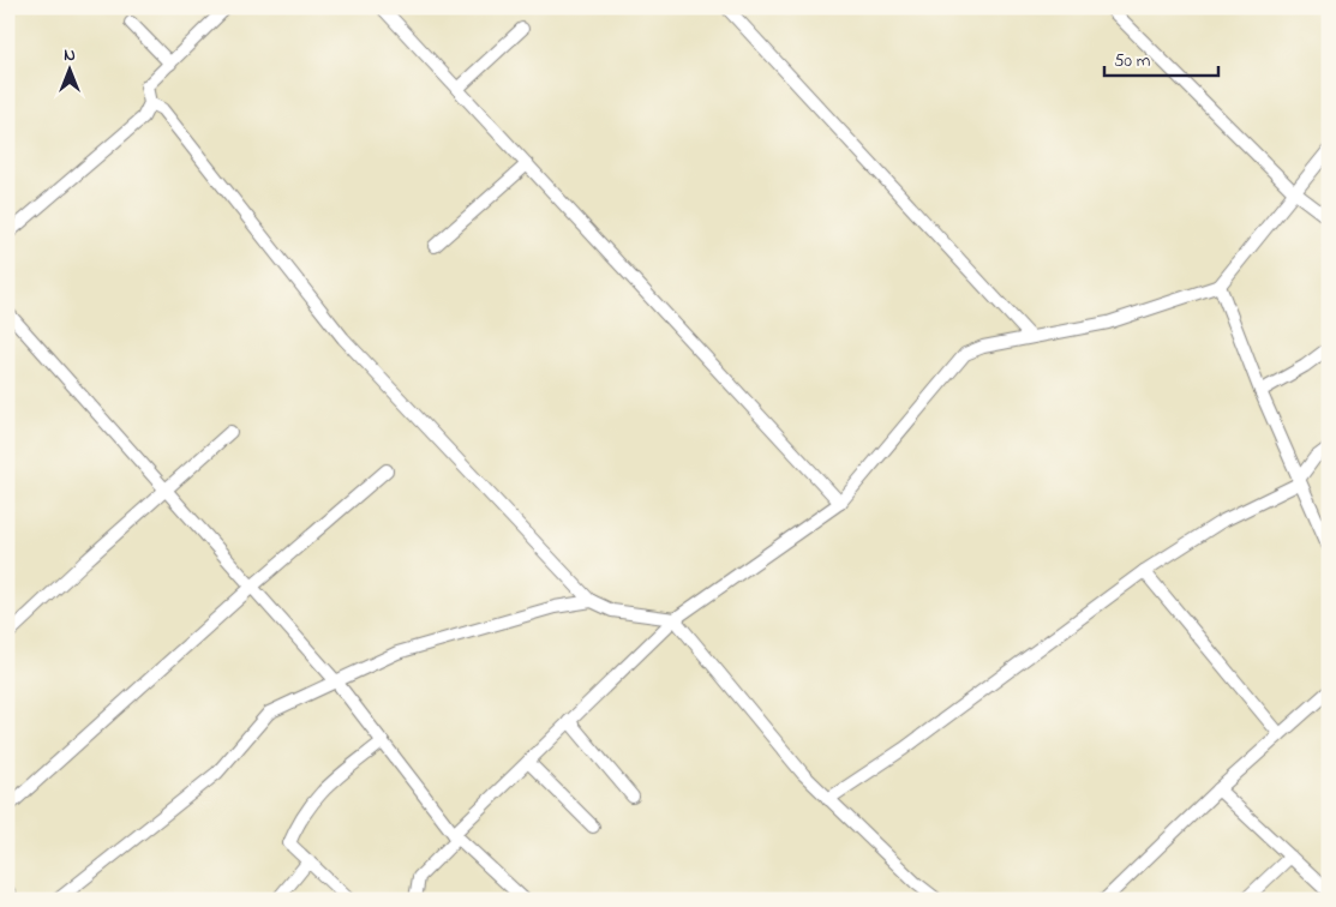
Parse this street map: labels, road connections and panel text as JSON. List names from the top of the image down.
{
  "scale_bar": "50 m",
  "north": "top"
}
